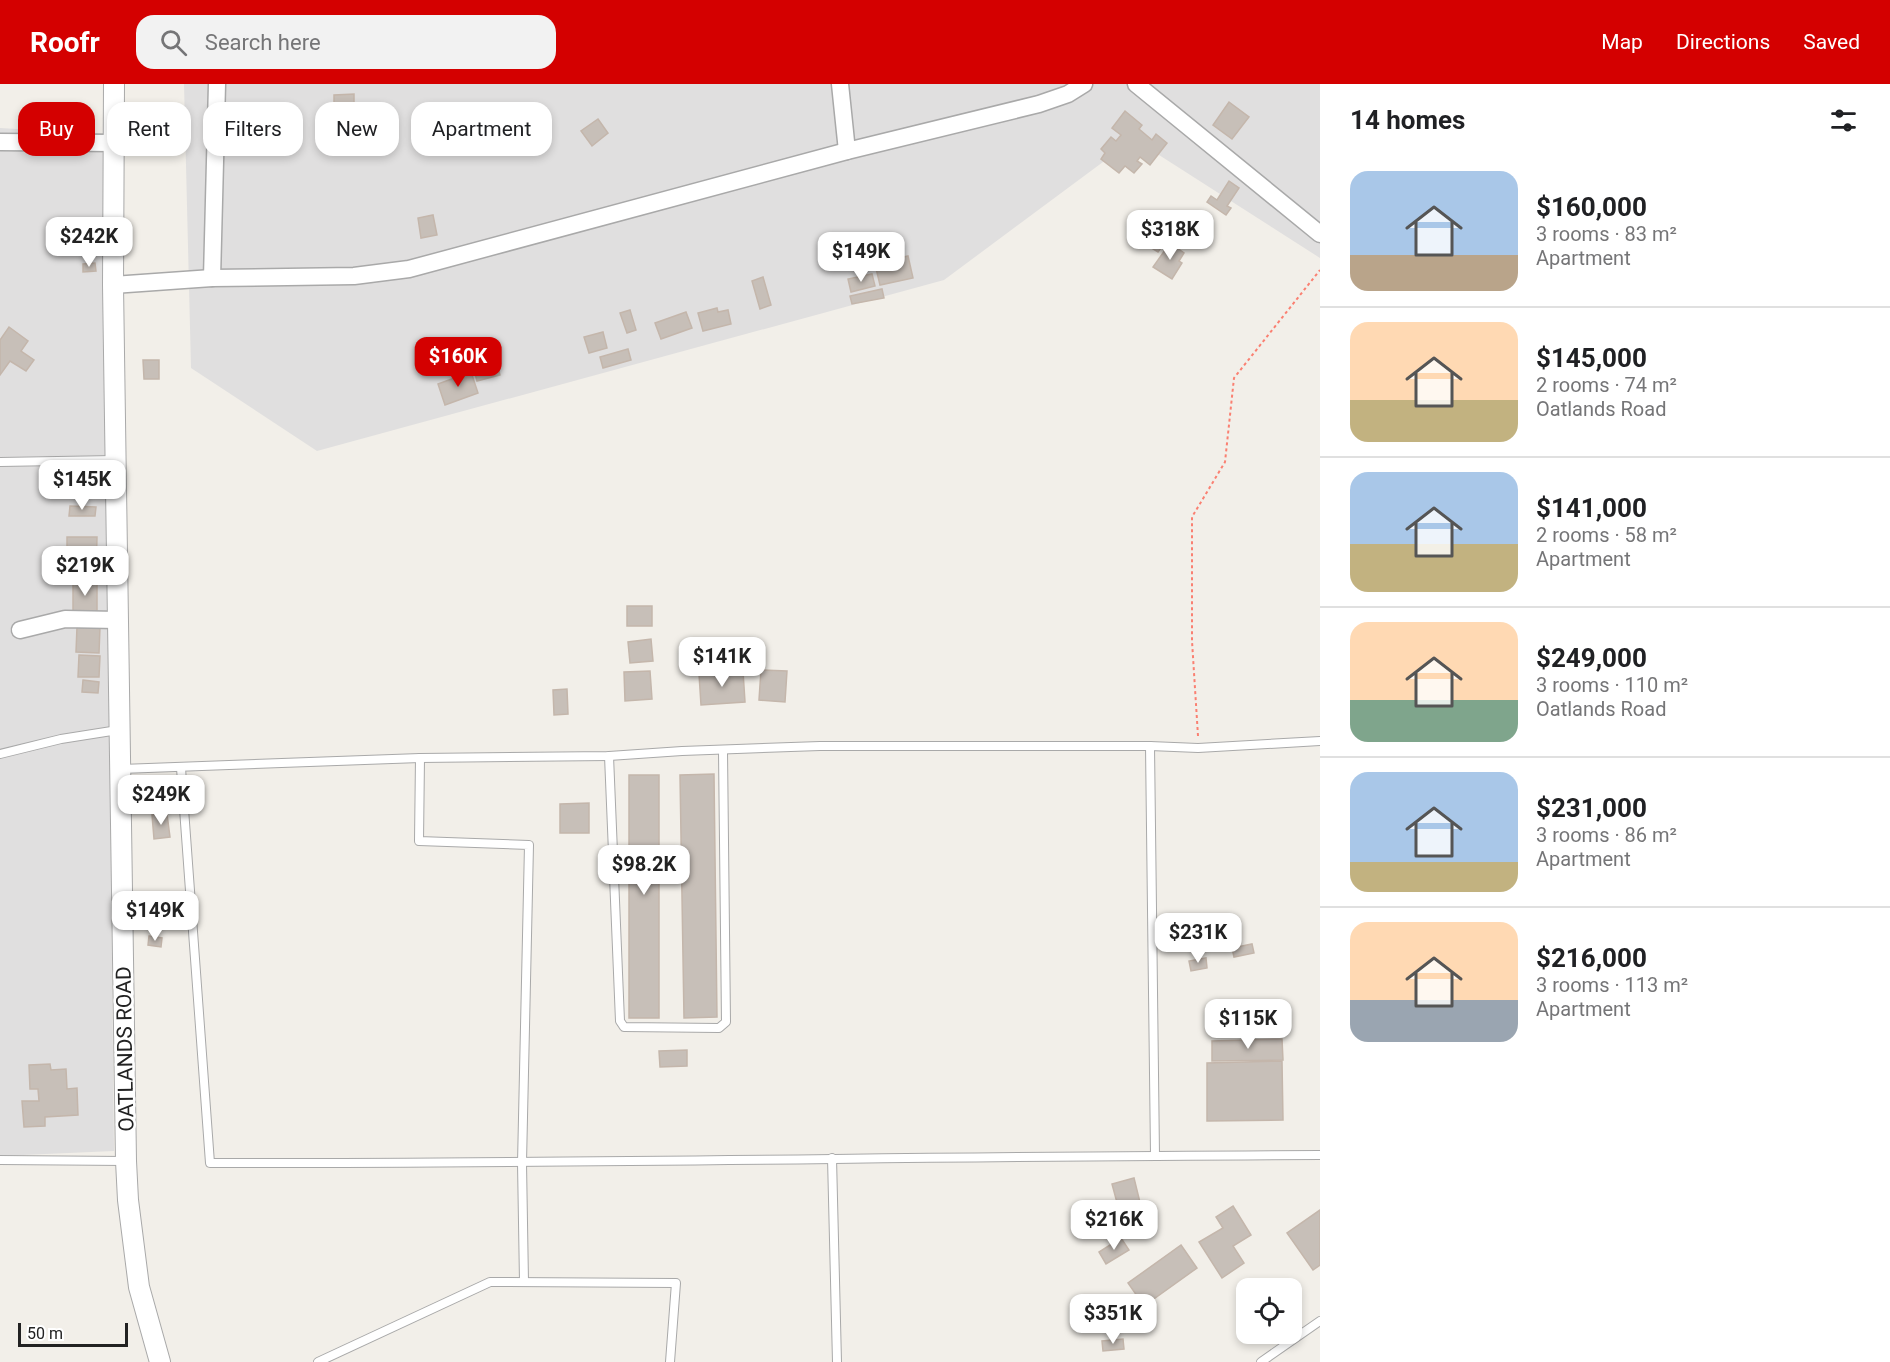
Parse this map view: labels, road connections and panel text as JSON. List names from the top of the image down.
{
  "streets": {
    "street": ["OATLANDS ROAD"]
  },
  "scale_bar": "50 m",
  "page": {
    "header": "Roofr",
    "search": "Search here",
    "nav": ["Map", "Directions", "Saved"],
    "heading": "14 homes",
    "chip": [
      "Buy",
      "Rent",
      "Filters",
      "New",
      "Apartment"
    ],
    "list": [
      {
        "name": "$160,000",
        "note": "3 rooms · 83 m² · Apartment"
      },
      {
        "name": "$145,000",
        "note": "2 rooms · 74 m² · Oatlands Road"
      },
      {
        "name": "$141,000",
        "note": "2 rooms · 58 m² · Apartment"
      },
      {
        "name": "$249,000",
        "note": "3 rooms · 110 m² · Oatlands Road"
      },
      {
        "name": "$231,000",
        "note": "3 rooms · 86 m² · Apartment"
      },
      {
        "name": "$216,000",
        "note": "3 rooms · 113 m² · Apartment"
      }
    ],
    "price": [
      "$318K",
      "$242K",
      "$149K",
      "$160K",
      "$145K",
      "$219K",
      "$141K",
      "$249K",
      "$98.2K",
      "$149K",
      "$231K",
      "$115K",
      "$216K",
      "$351K"
    ],
    "scale": "50 m"
  }
}
